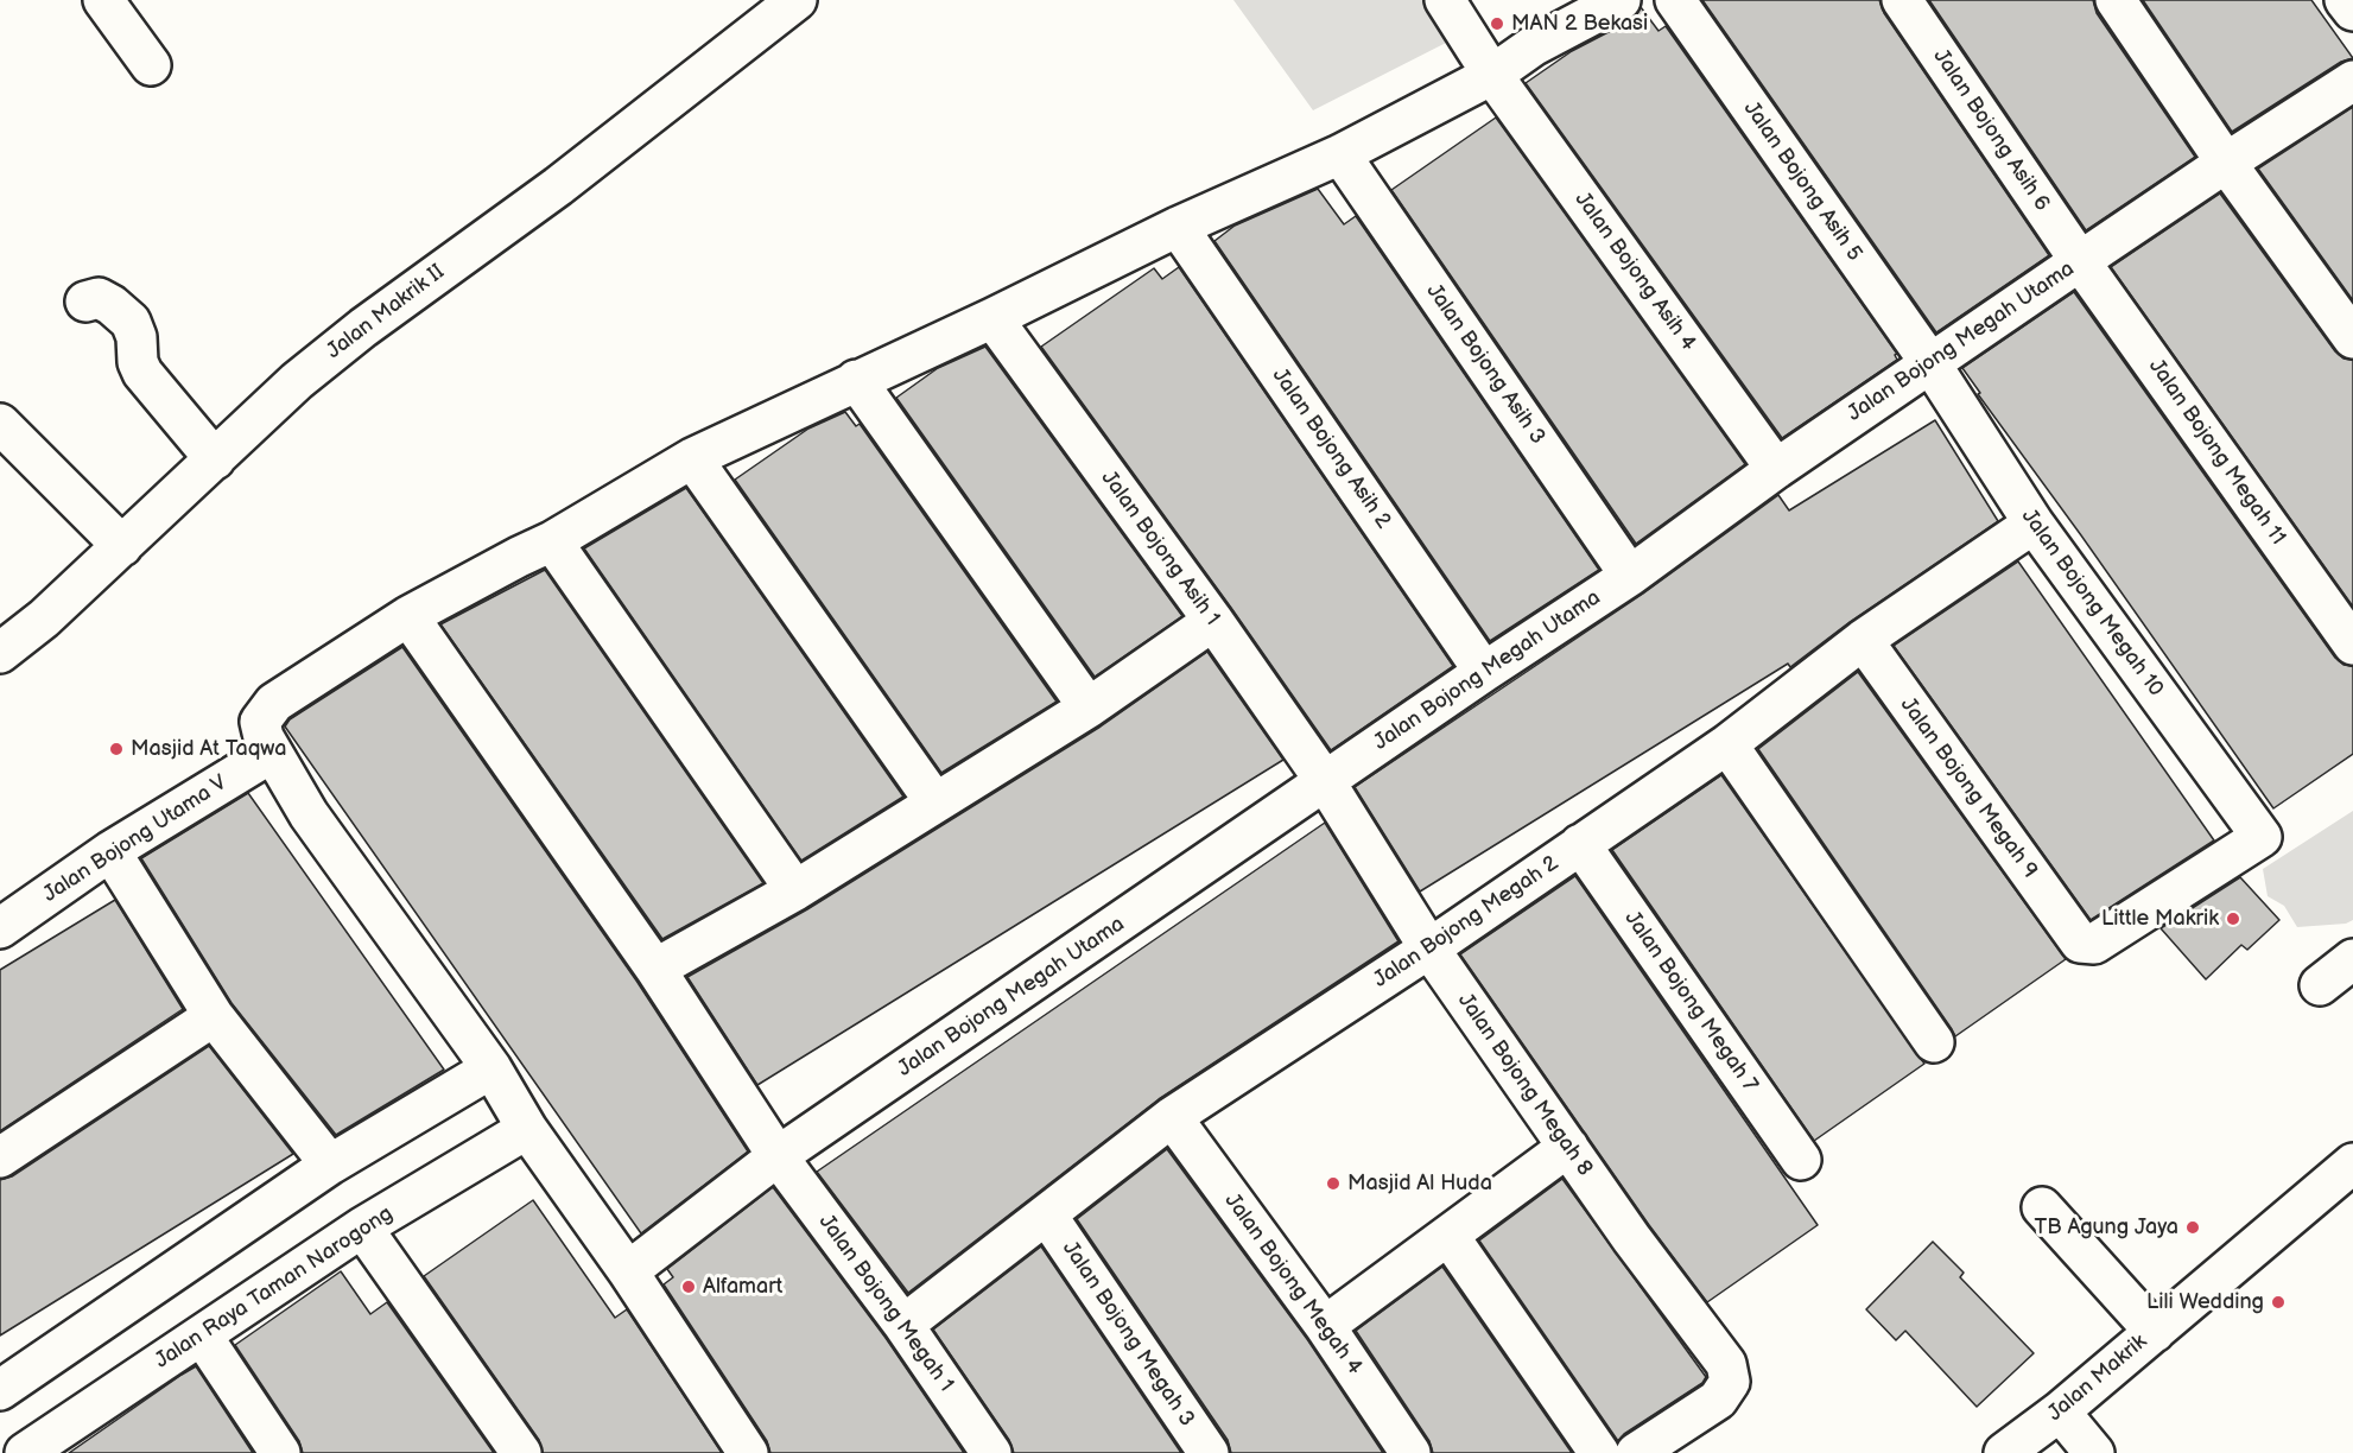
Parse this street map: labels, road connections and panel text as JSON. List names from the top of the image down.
{
  "streets": {
    "street": [
      "Jalan Bojong Asih 6",
      "Jalan Bojong Asih 5",
      "Jalan Bojong Asih 4",
      "Jalan Makrik II",
      "Jalan Bojong Megah Utama",
      "Jalan Bojong Asih 3",
      "Jalan Bojong Asih 2",
      "Jalan Bojong Megah 11",
      "Jalan Bojong Asih 1",
      "Jalan Bojong Megah 10",
      "Jalan Bojong Megah 9",
      "Jalan Bojong Utama V",
      "Jalan Bojong Megah 2",
      "Jalan Bojong Megah 7",
      "Jalan Bojong Megah 8",
      "Jalan Bojong Megah 4",
      "Jalan Raya Taman Narogong",
      "Jalan Bojong Megah 1",
      "Jalan Bojong Megah 3",
      "Jalan Makrik"
    ]
  },
  "crossings": [
    ["Jalan Bojong Asih 6", "Jalan Bojong Megah Utama"],
    ["Jalan Bojong Asih 6", "Jalan Bojong Megah 11"],
    ["Jalan Bojong Asih 5", "Jalan Bojong Megah Utama"],
    ["Jalan Bojong Asih 5", "Jalan Bojong Megah 10"],
    ["Jalan Bojong Asih 4", "Jalan Bojong Megah Utama"],
    ["Jalan Bojong Megah Utama", "Jalan Bojong Asih 3"],
    ["Jalan Bojong Megah Utama", "Jalan Bojong Asih 2"],
    ["Jalan Bojong Megah Utama", "Jalan Bojong Megah 11"],
    ["Jalan Bojong Megah Utama", "Jalan Bojong Asih 1"],
    ["Jalan Bojong Megah Utama", "Jalan Bojong Megah 10"],
    ["Jalan Bojong Megah Utama", "Jalan Bojong Megah 8"],
    ["Jalan Bojong Megah Utama", "Jalan Bojong Megah 1"],
    ["Jalan Bojong Asih 1", "Jalan Bojong Megah 8"],
    ["Jalan Bojong Megah 10", "Jalan Bojong Megah 9"],
    ["Jalan Bojong Megah 10", "Jalan Bojong Megah 2"],
    ["Jalan Bojong Megah 9", "Jalan Bojong Megah 2"],
    ["Jalan Bojong Megah 2", "Jalan Bojong Megah 7"],
    ["Jalan Bojong Megah 2", "Jalan Bojong Megah 8"],
    ["Jalan Bojong Megah 2", "Jalan Bojong Megah 4"],
    ["Jalan Bojong Megah 2", "Jalan Bojong Megah 1"],
    ["Jalan Bojong Megah 2", "Jalan Bojong Megah 3"]
  ],
  "places": [
    "MAN 2 Bekasi",
    "Masjid At Taqwa",
    "Little Makrik",
    "Masjid Al Huda",
    "TB Agung Jaya",
    "Alfamart",
    "Lili Wedding"
  ]
}
